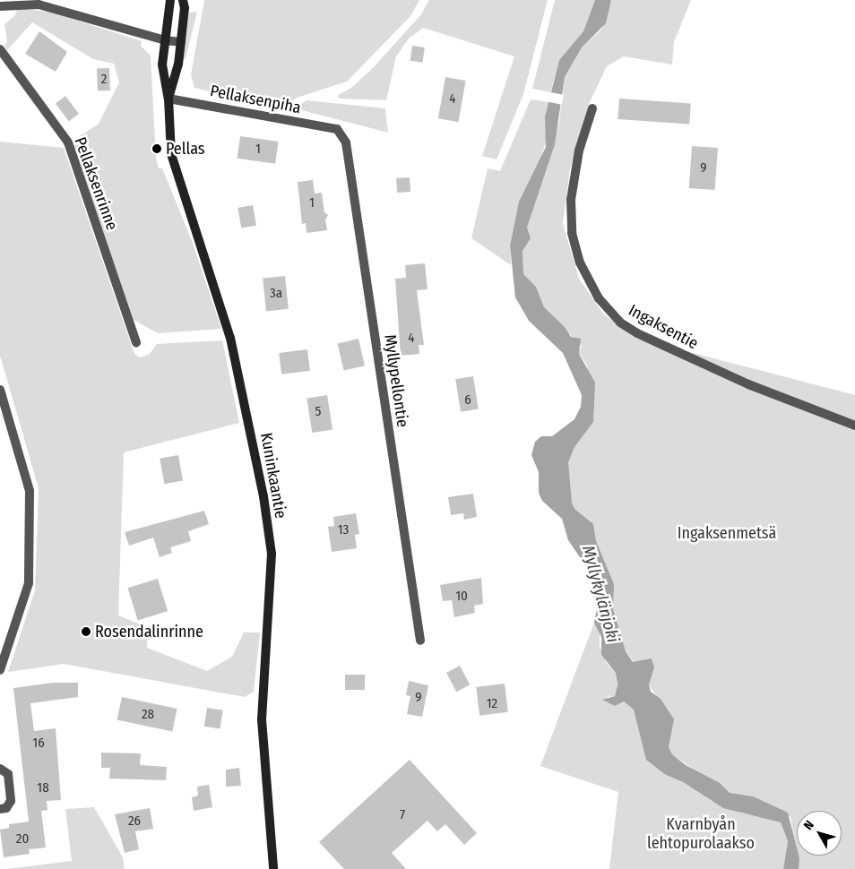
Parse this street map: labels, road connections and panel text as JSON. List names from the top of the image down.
{
  "streets": {
    "main road": ["Kuninkaantie"],
    "street": [
      "Pellaksenpiha",
      "Pellaksenrinne",
      "Ingaksentie",
      "Myllypellontie"
    ]
  },
  "crossings": [
    ["Pellaksenpiha", "Myllypellontie"],
    ["Pellaksenpiha", "Kuninkaantie"]
  ],
  "water": ["Myllykylänjoki"],
  "parks": ["Ingaksenmetsä", "Kvarnbyån lehtopurolaakso"],
  "places": ["Pellas", "Rosendalinrinne"],
  "house_numbers": [
    "2",
    "4",
    "1",
    "9",
    "1",
    "3a",
    "4",
    "6",
    "5",
    "13",
    "10",
    "9",
    "12",
    "28",
    "16",
    "18",
    "7",
    "26",
    "20"
  ],
  "north": "top left"
}
